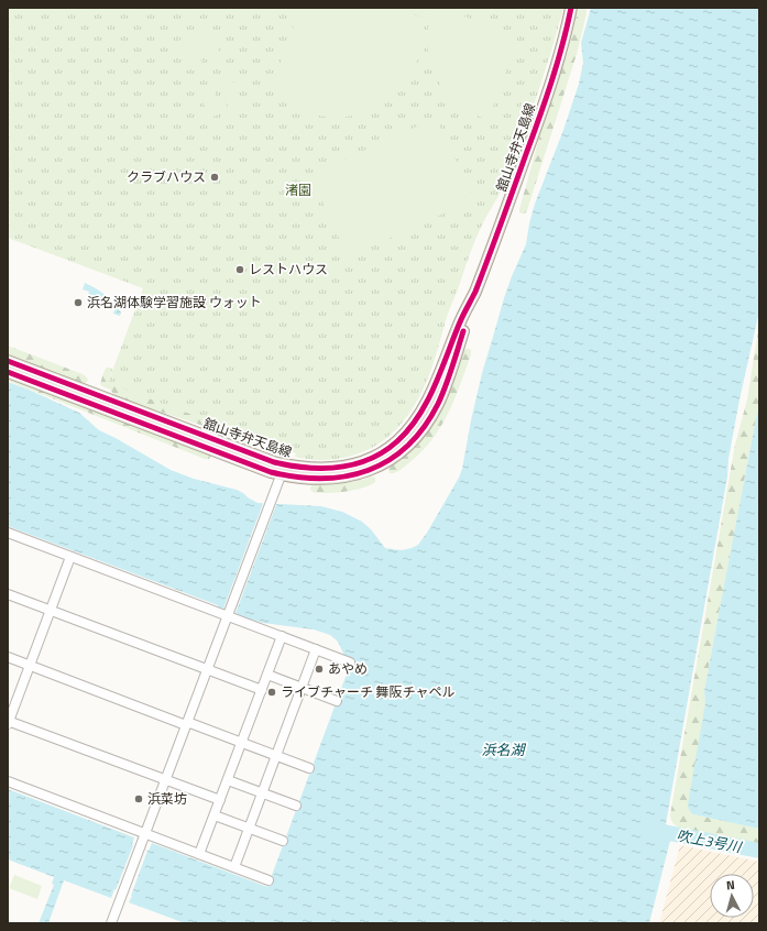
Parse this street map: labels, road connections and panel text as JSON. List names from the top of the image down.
{
  "streets": {
    "main road": ["舘山寺弁天島線"]
  },
  "water": ["浜名湖", "吹上3号川"],
  "parks": ["渚園"],
  "places": [
    "クラブハウス",
    "レストハウス",
    "浜名湖体験学習施設 ウォット",
    "あやめ",
    "ライブチャーチ 舞阪チャペル",
    "浜菜坊"
  ],
  "north": "top"
}
